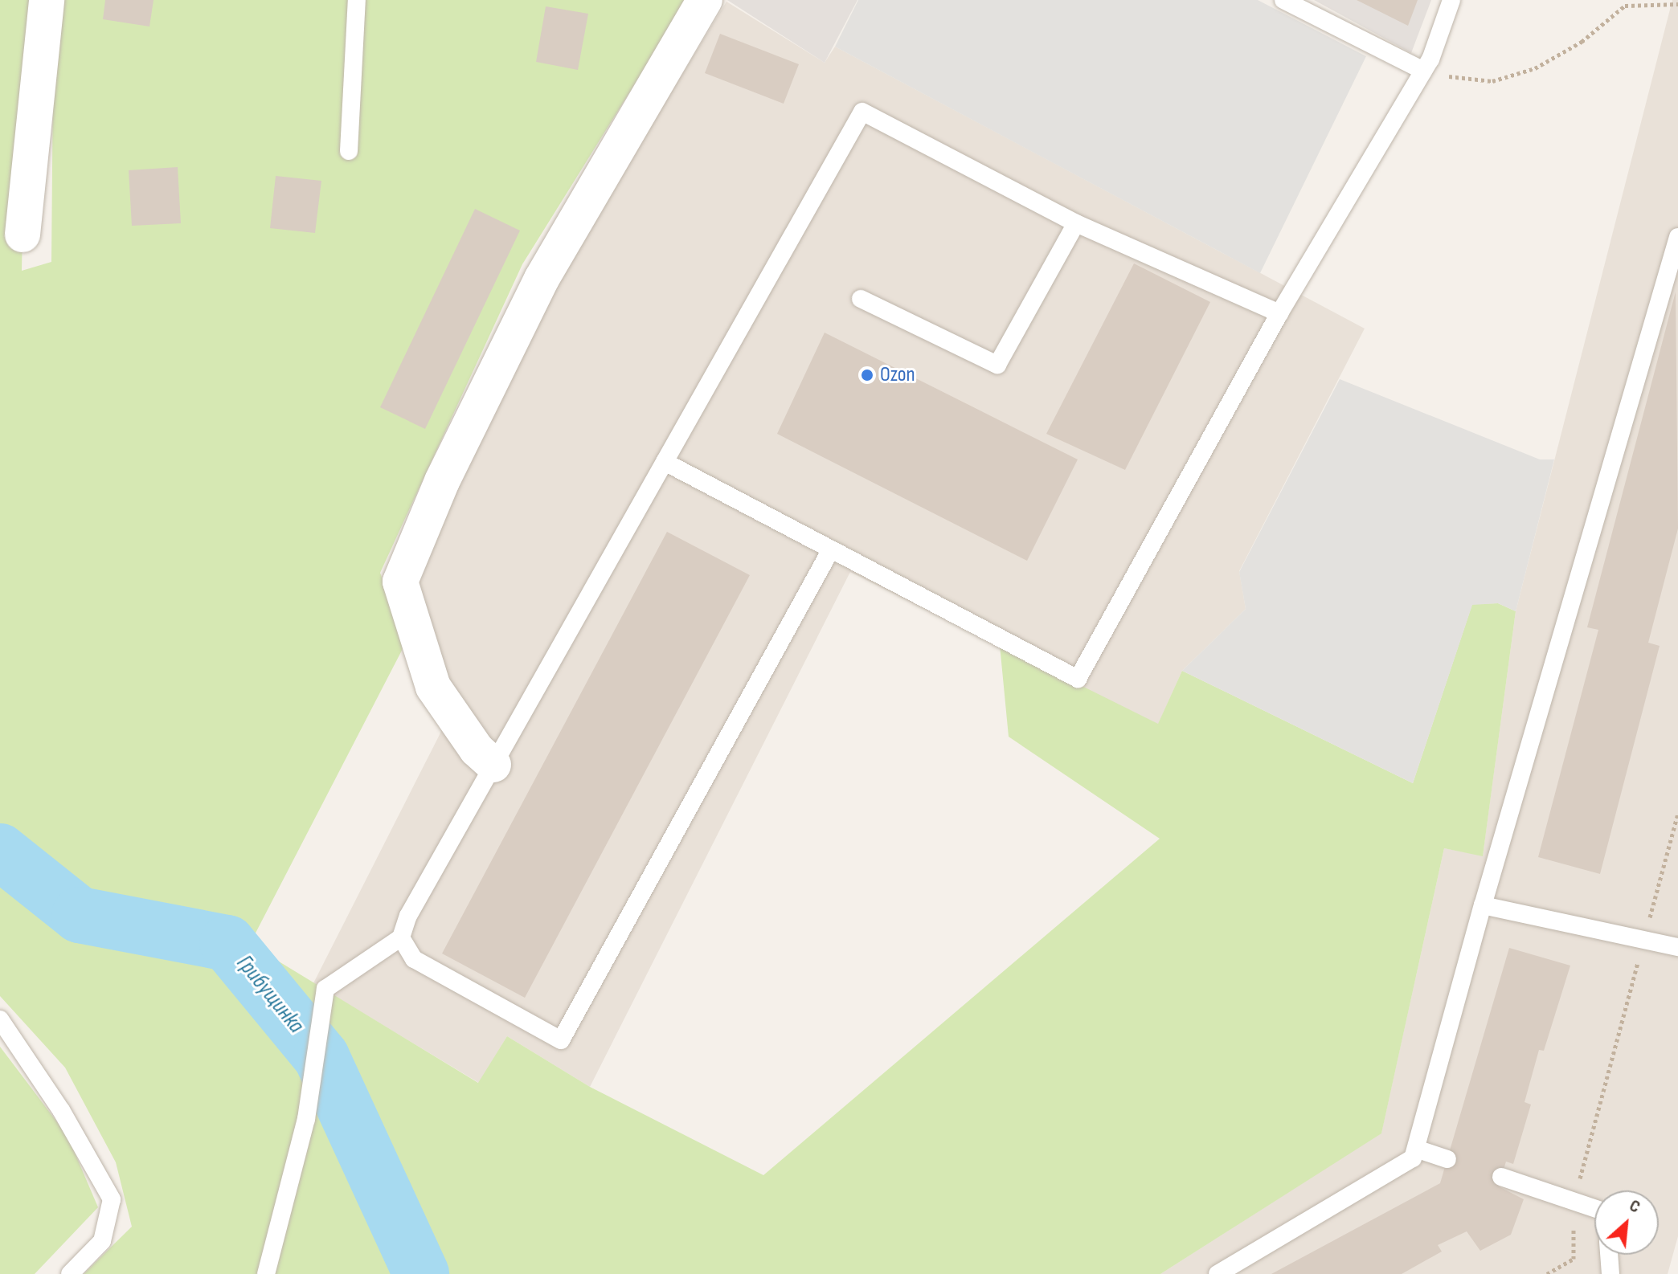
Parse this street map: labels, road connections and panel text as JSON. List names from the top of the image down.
{
  "water": ["Грибущинка"],
  "places": ["Ozon"],
  "north": "top right"
}
